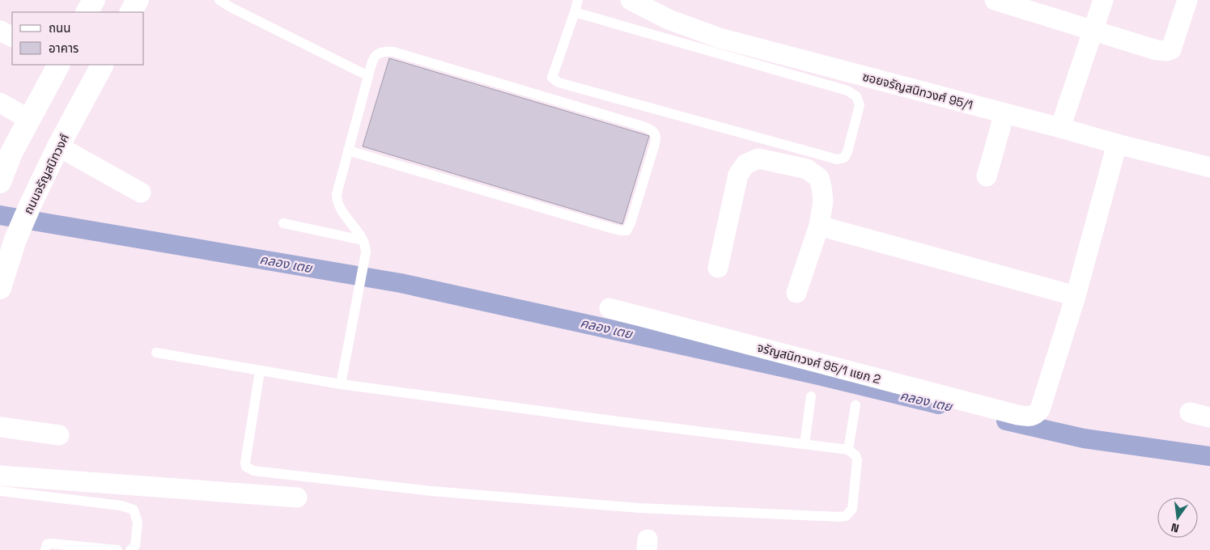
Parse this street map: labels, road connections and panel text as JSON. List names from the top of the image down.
{
  "streets": {
    "main road": ["ถนนจรัญสนิทวงศ์"],
    "street": ["ซอยจรัญสนิทวงศ์ 95/1", "จรัญสนิทวงศ์ 95/1 แยก 2"]
  },
  "crossings": [
    ["ซอยจรัญสนิทวงศ์ 95/1", "จรัญสนิทวงศ์ 95/1 แยก 2"]
  ],
  "water": ["คลอง เตย"],
  "legend": ["ถนน", "อาคาร"],
  "north": "bottom"
}
